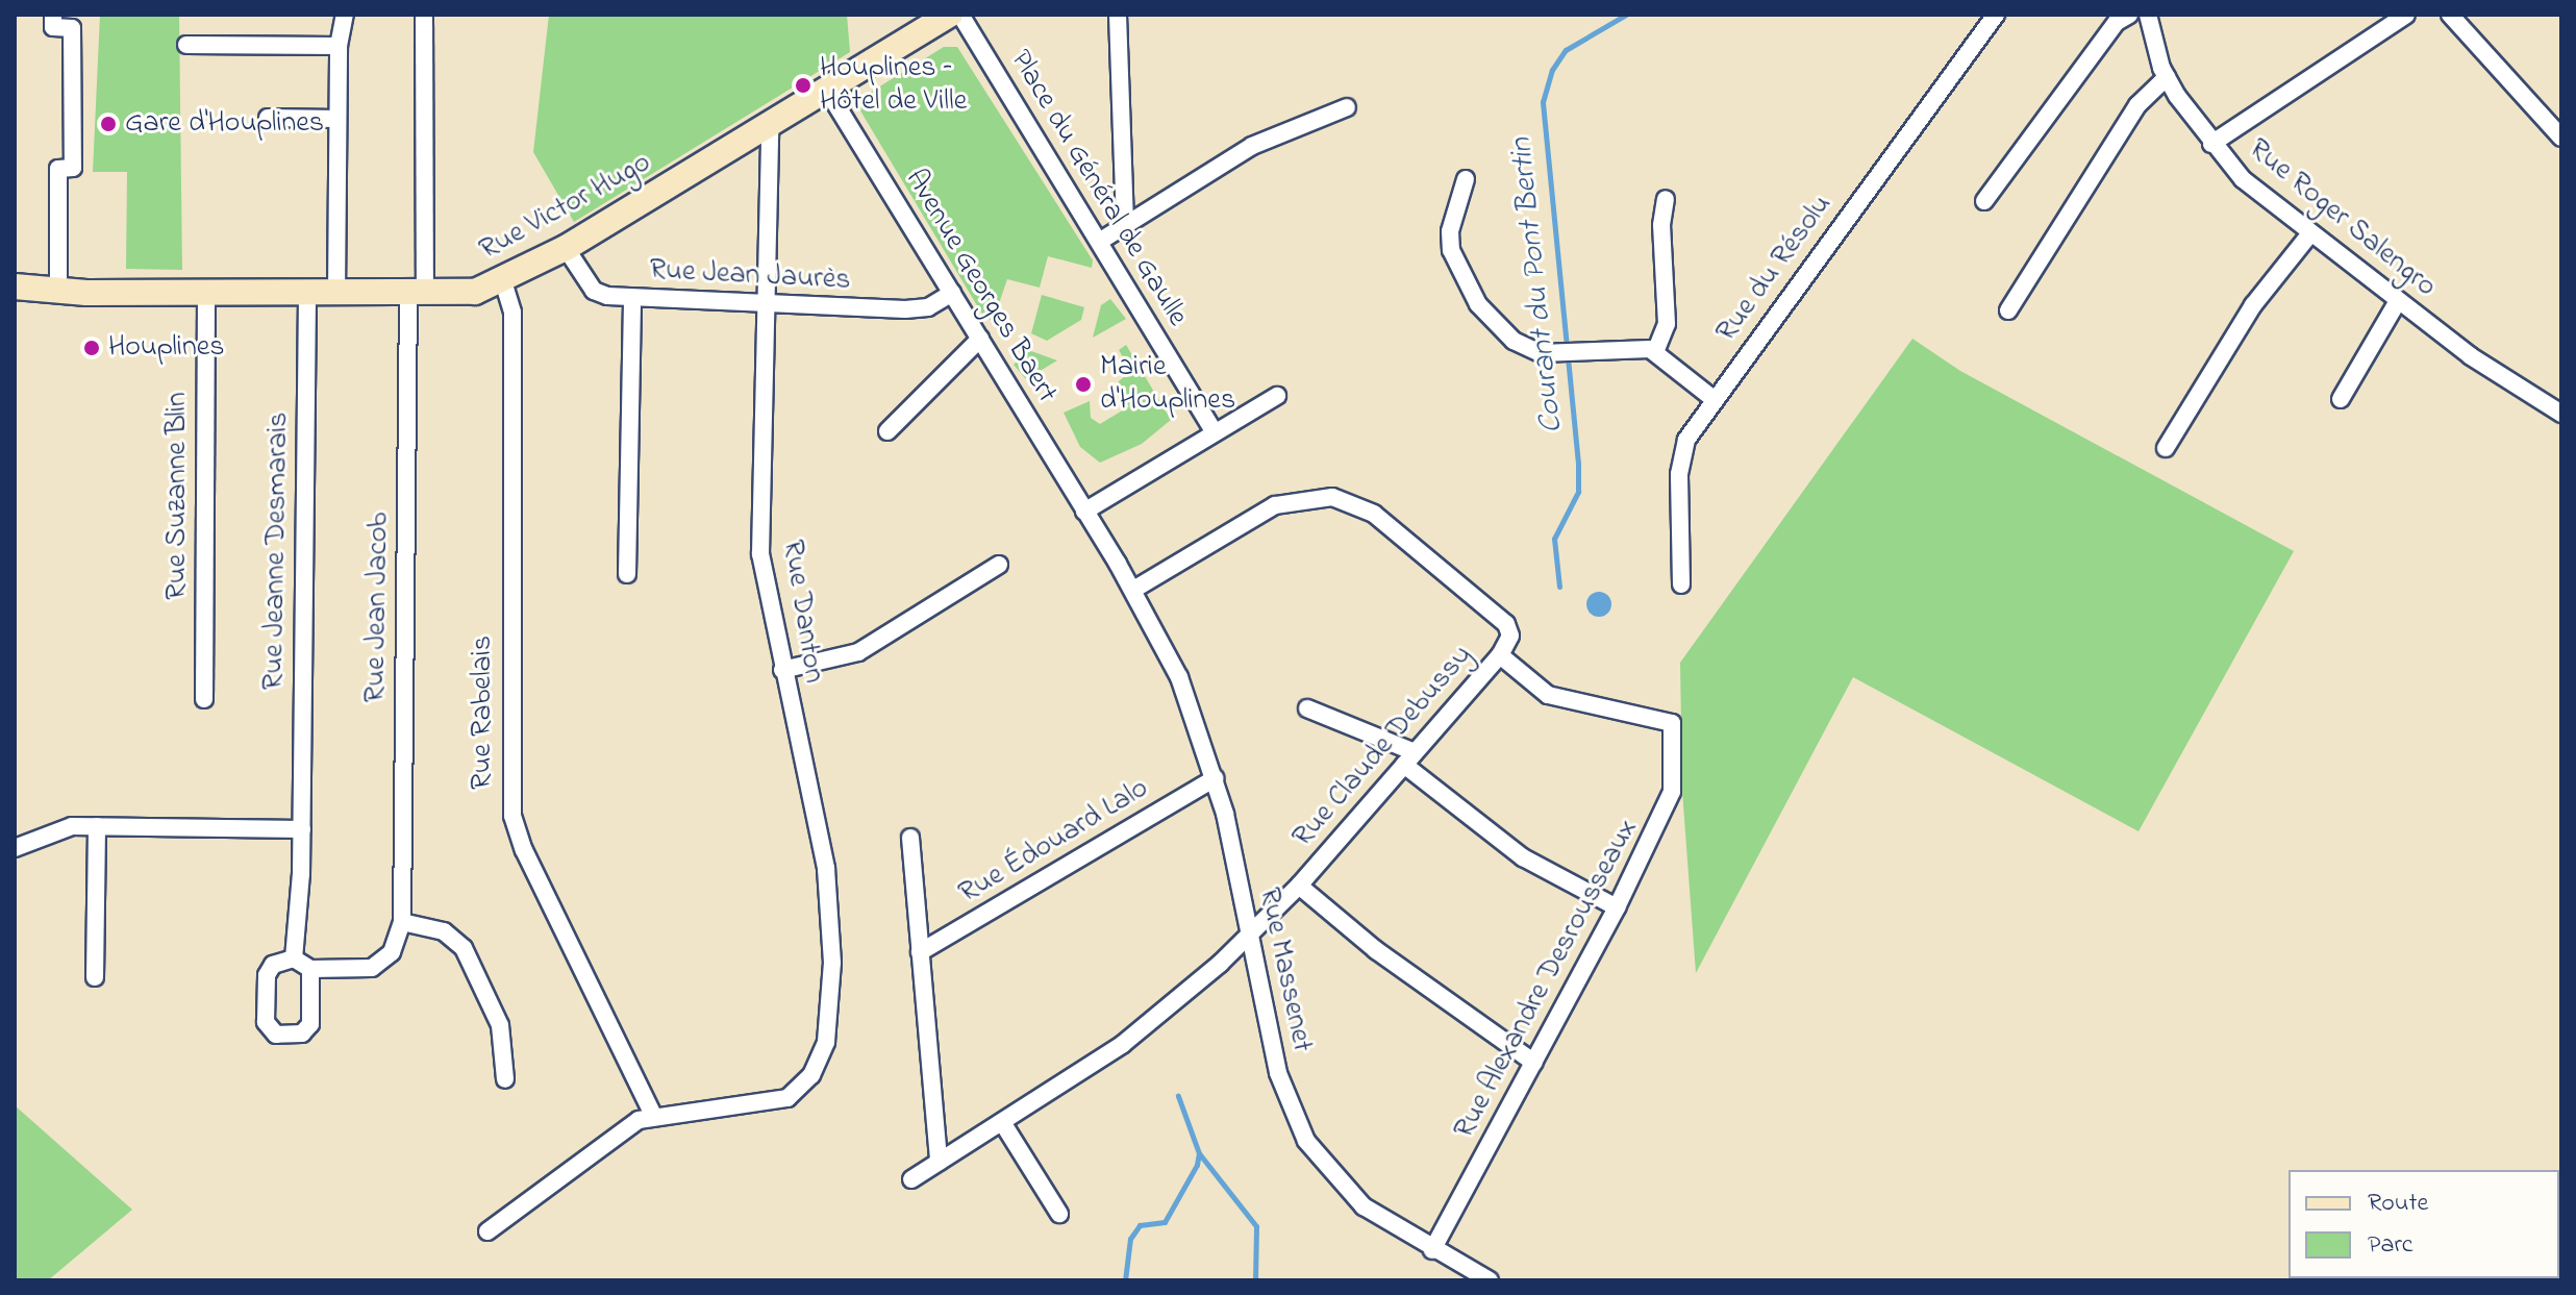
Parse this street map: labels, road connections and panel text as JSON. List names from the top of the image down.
{
  "streets": {
    "main road": ["Rue Victor Hugo"],
    "street": [
      "Place du Général de Gaulle",
      "Rue Roger Salengro",
      "Rue du Résolu",
      "Rue Jean Jaurès",
      "Avenue Georges Baert",
      "Rue Suzanne Blin",
      "Rue Jeanne Desmarais",
      "Rue Jean Jacob",
      "Rue Danton",
      "Rue Rabelais",
      "Rue Claude Debussy",
      "Rue Édouard Lalo",
      "Rue Massenet",
      "Rue Alexandre Desrousseaux"
    ]
  },
  "crossings": [
    ["Rue Victor Hugo", "Rue Jean Jaurès"],
    ["Rue Victor Hugo", "Avenue Georges Baert"],
    ["Rue Victor Hugo", "Rue Suzanne Blin"],
    ["Rue Victor Hugo", "Rue Jeanne Desmarais"],
    ["Rue Victor Hugo", "Rue Jean Jacob"],
    ["Rue Victor Hugo", "Rue Danton"],
    ["Rue Victor Hugo", "Rue Rabelais"],
    ["Rue Jean Jaurès", "Avenue Georges Baert"],
    ["Rue Jean Jaurès", "Rue Danton"],
    ["Avenue Georges Baert", "Rue Claude Debussy"],
    ["Avenue Georges Baert", "Rue Massenet"],
    ["Rue Danton", "Rue Rabelais"],
    ["Rue Claude Debussy", "Rue Massenet"],
    ["Rue Claude Debussy", "Rue Alexandre Desrousseaux"],
    ["Rue Édouard Lalo", "Rue Massenet"],
    ["Rue Massenet", "Rue Alexandre Desrousseaux"]
  ],
  "water": ["Courant du Pont Bertin"],
  "places": [
    "Houplines – Hôtel de Ville",
    "Gare d'Houplines",
    "Houplines",
    "Mairie d'Houplines"
  ],
  "legend": ["Route", "Parc"]
}
